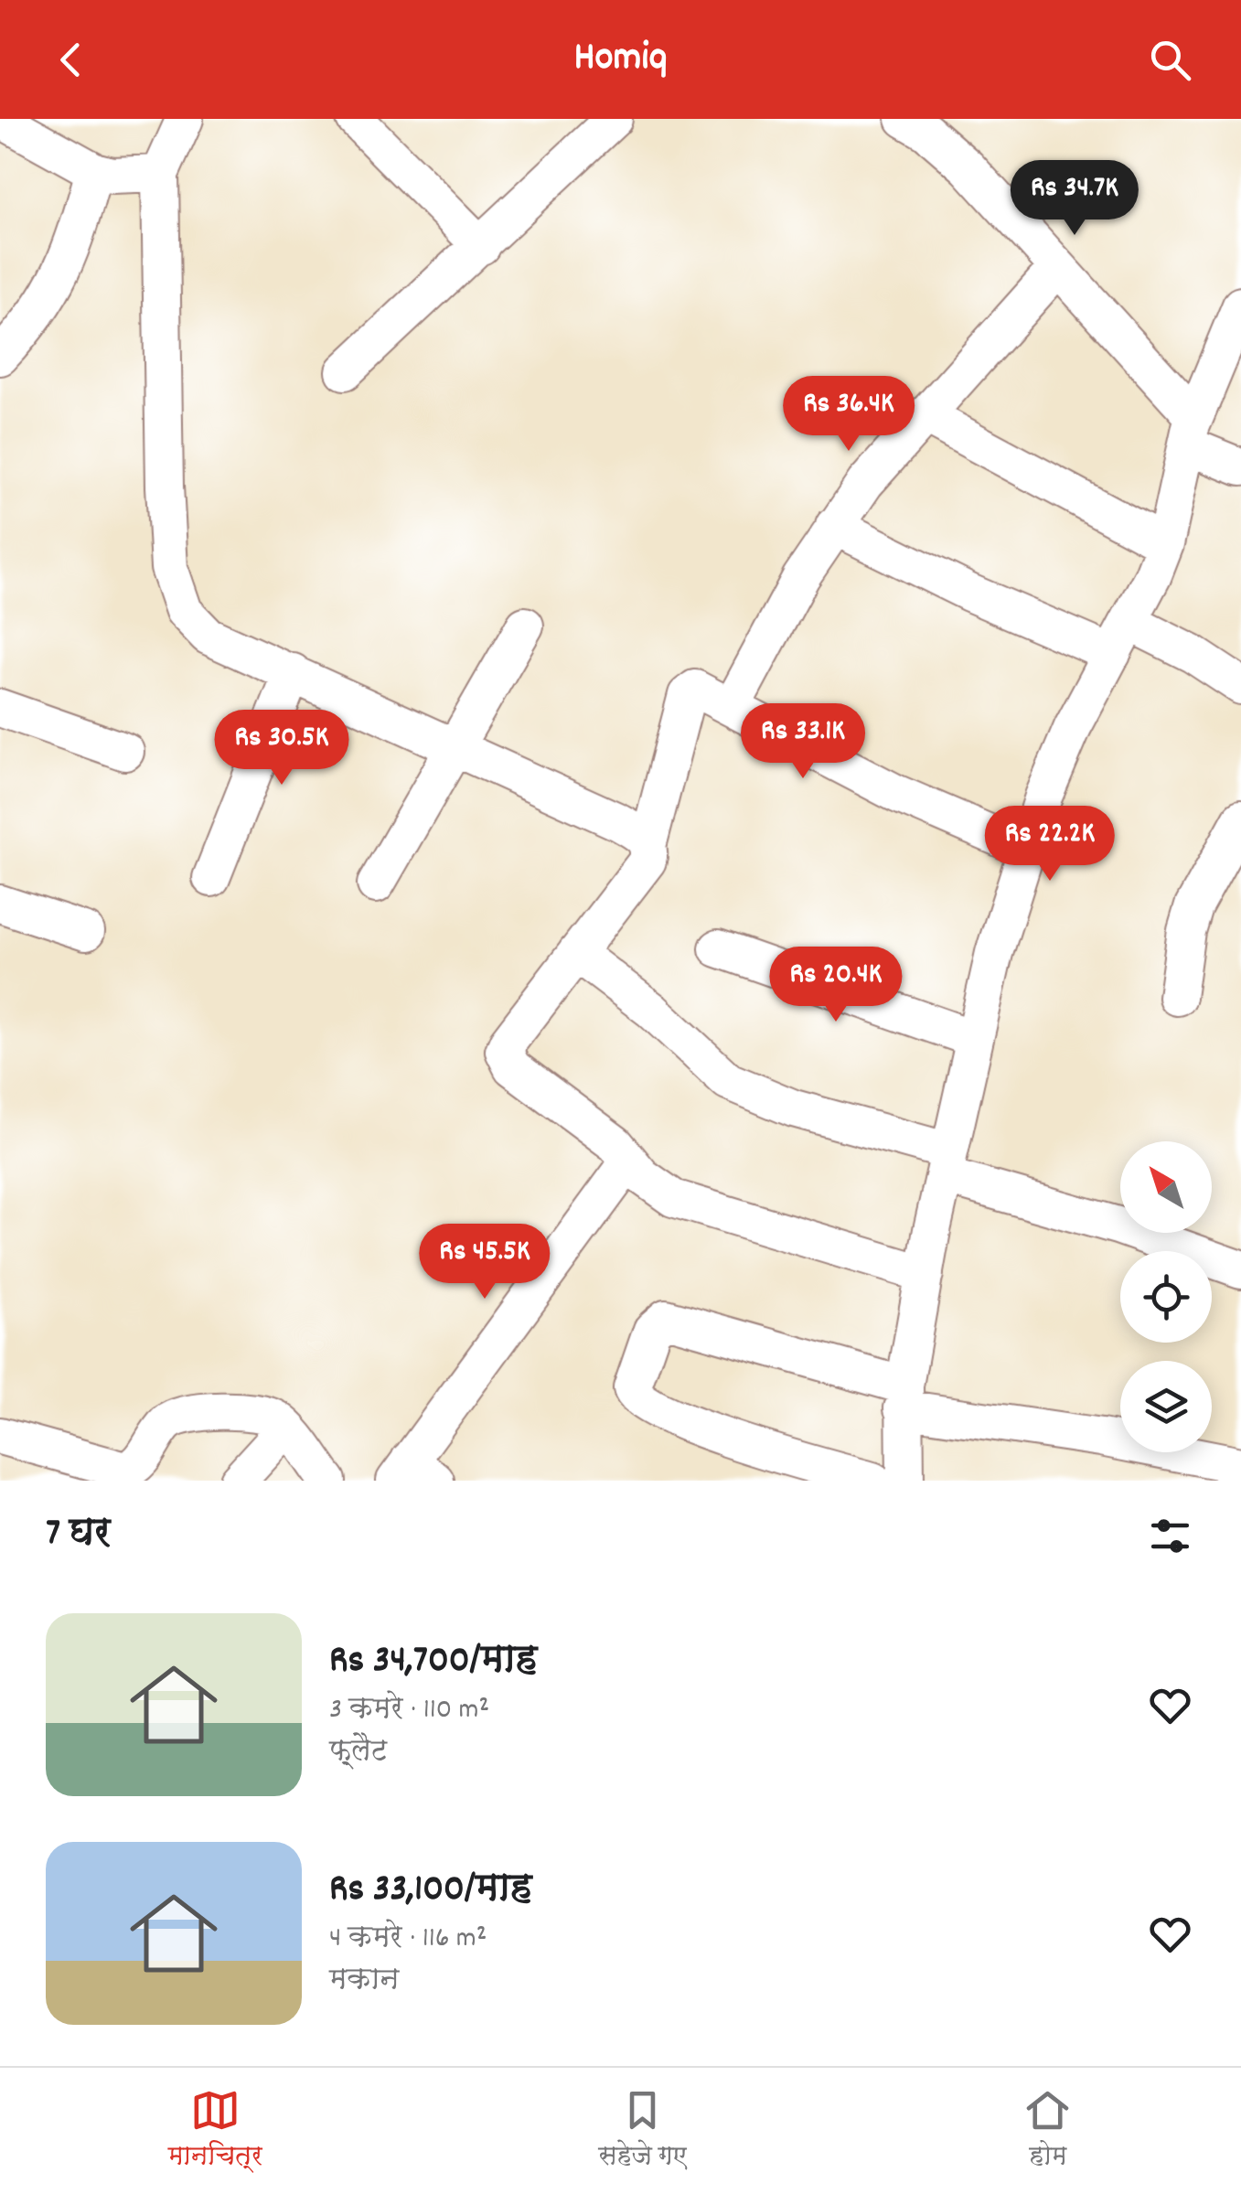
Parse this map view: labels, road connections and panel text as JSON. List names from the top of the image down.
{
  "north": "top left",
  "page": {
    "header": "Homiq",
    "price": [
      "Rs 34.7K",
      "Rs 36.4K",
      "Rs 33.1K",
      "Rs 30.5K",
      "Rs 22.2K",
      "Rs 20.4K",
      "Rs 45.5K"
    ],
    "heading": "7 घर",
    "list": [
      {
        "name": "Rs 34,700/माह",
        "note": "3 कमरे · 110 m² · फ़्लैट"
      },
      {
        "name": "Rs 33,100/माह",
        "note": "4 कमरे · 116 m² · मकान"
      }
    ],
    "tabs": ["मानचित्र", "सहेजे गए", "होम"]
  }
}
